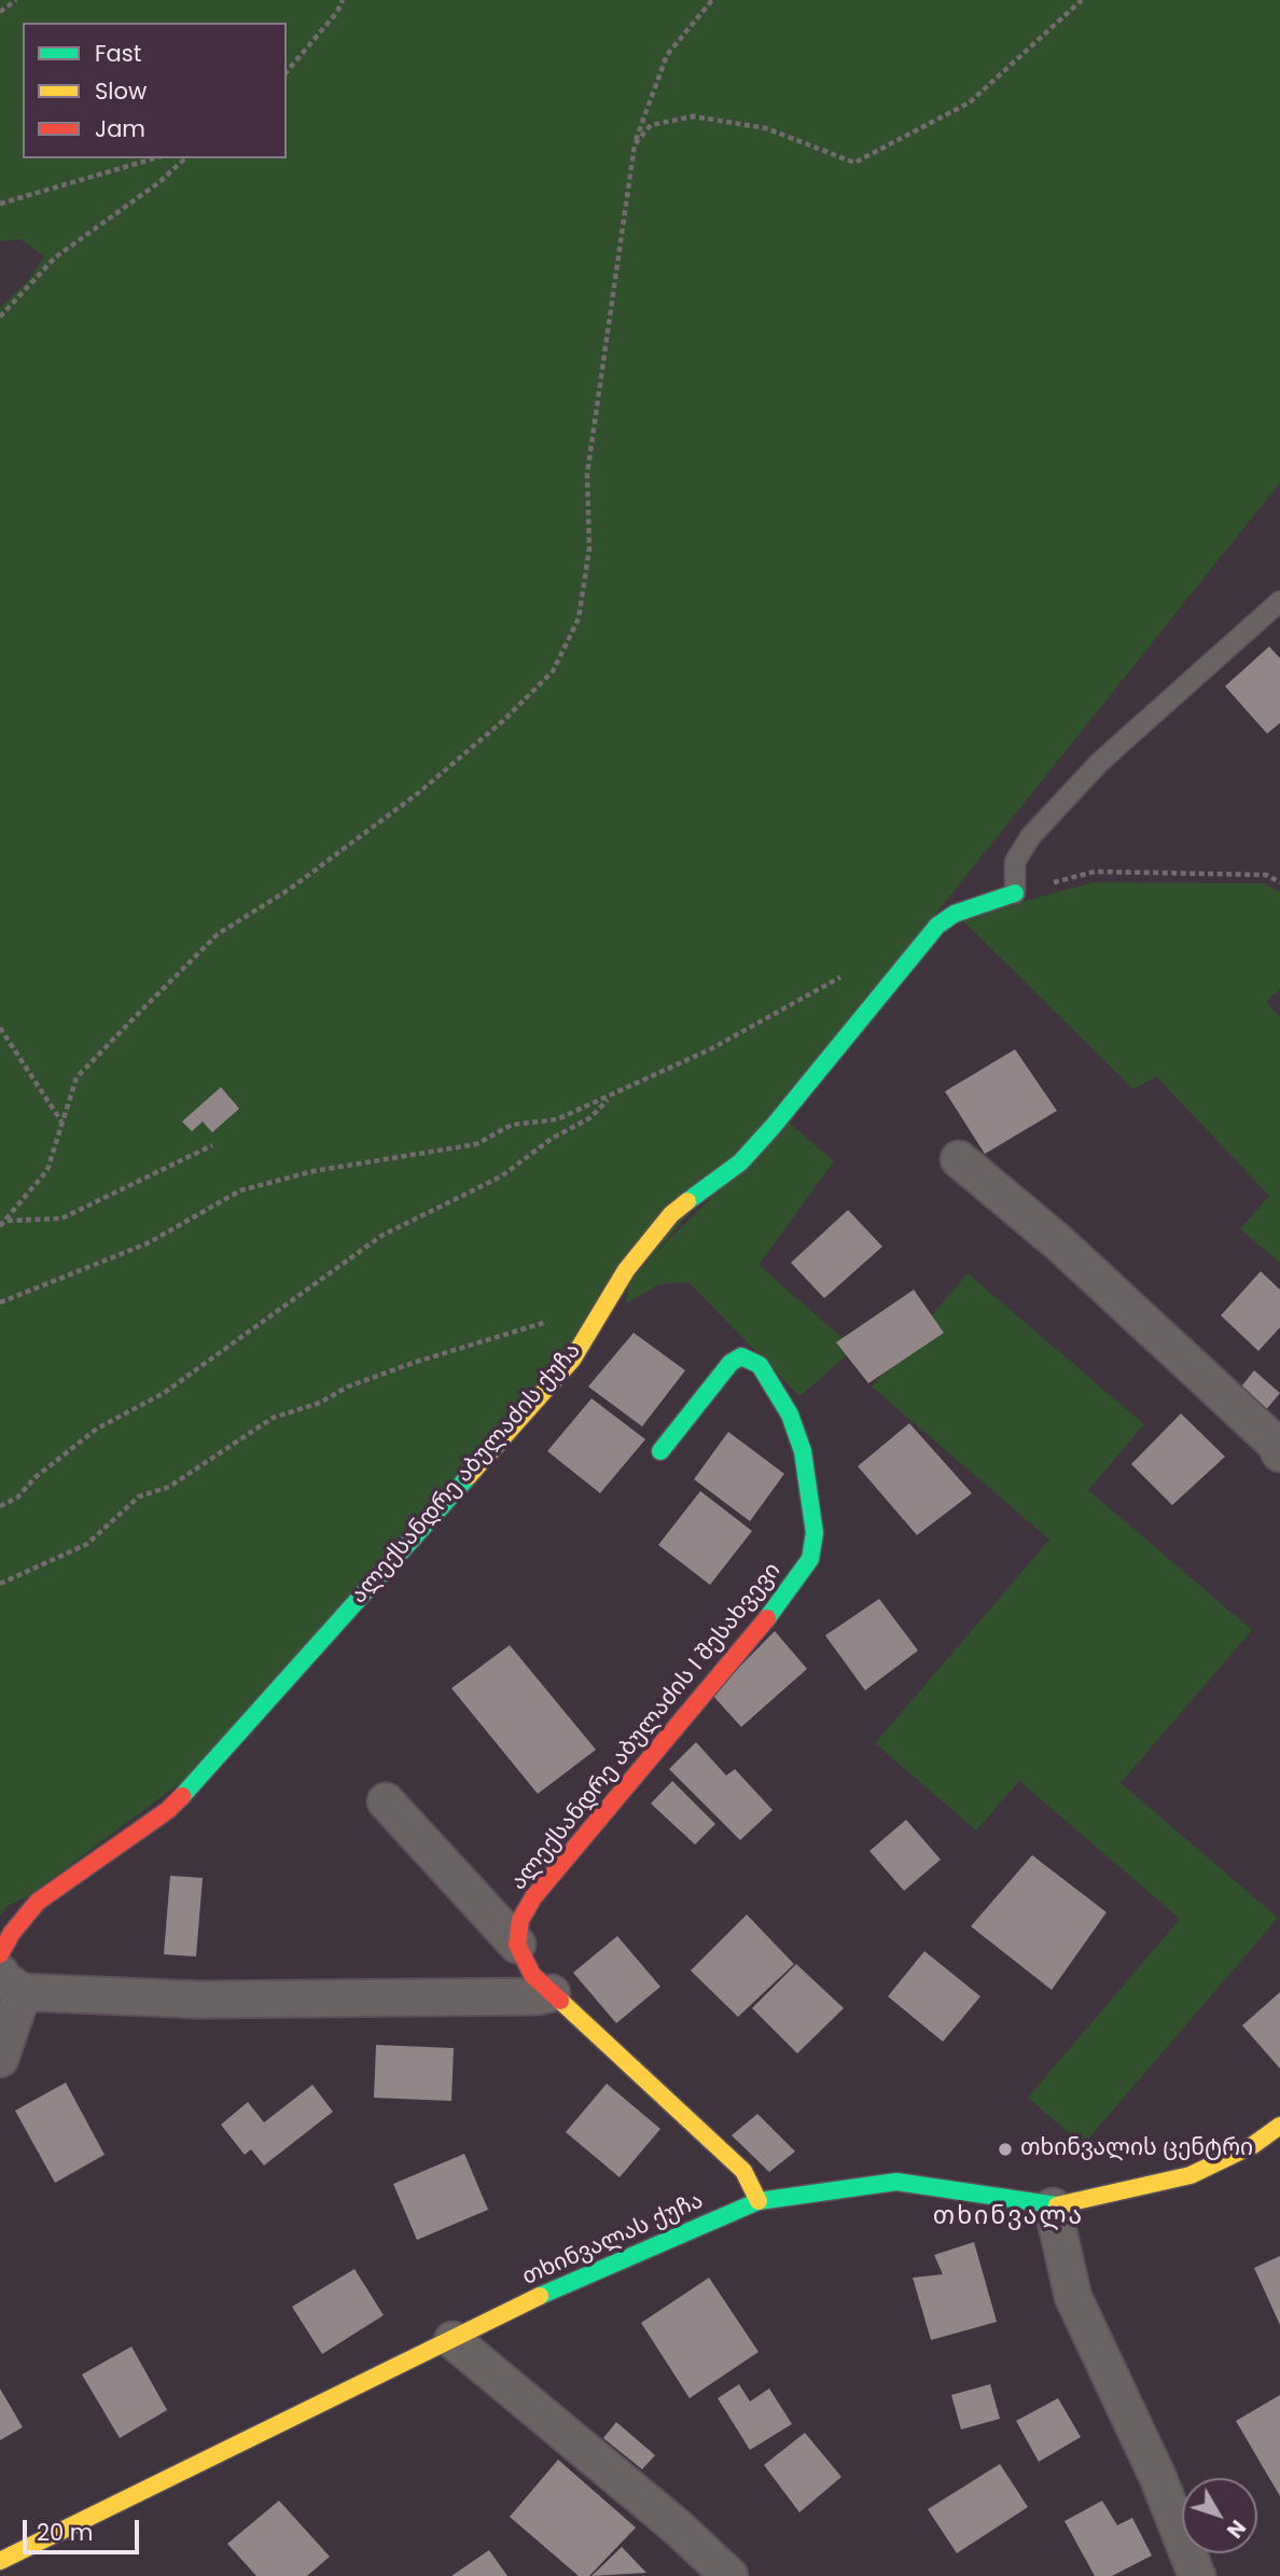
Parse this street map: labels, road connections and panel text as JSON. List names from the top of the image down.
{
  "streets": {
    "street": ["ალექსანდრე აბულაძის ქუჩა", "ალექსანდრე აბულაძის I შესახვევი", "თხინვალას ქუჩა"]
  },
  "districts": ["თხინვალა"],
  "places": ["თხინვალის ცენტრი"],
  "legend": ["Fast", "Slow", "Jam"],
  "scale_bar": "20 m",
  "north": "bottom right"
}
